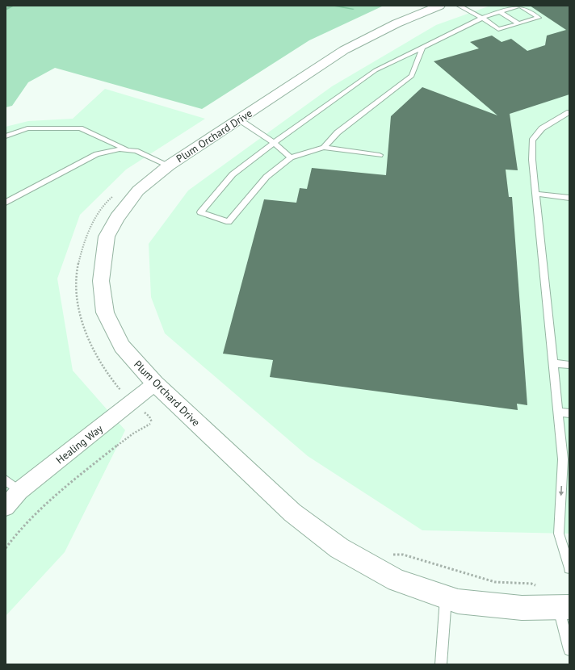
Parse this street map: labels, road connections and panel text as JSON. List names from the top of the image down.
{
  "streets": {
    "street": ["Plum Orchard Drive", "Healing Way"]
  },
  "crossings": [
    ["Plum Orchard Drive", "Healing Way"]
  ]
}
